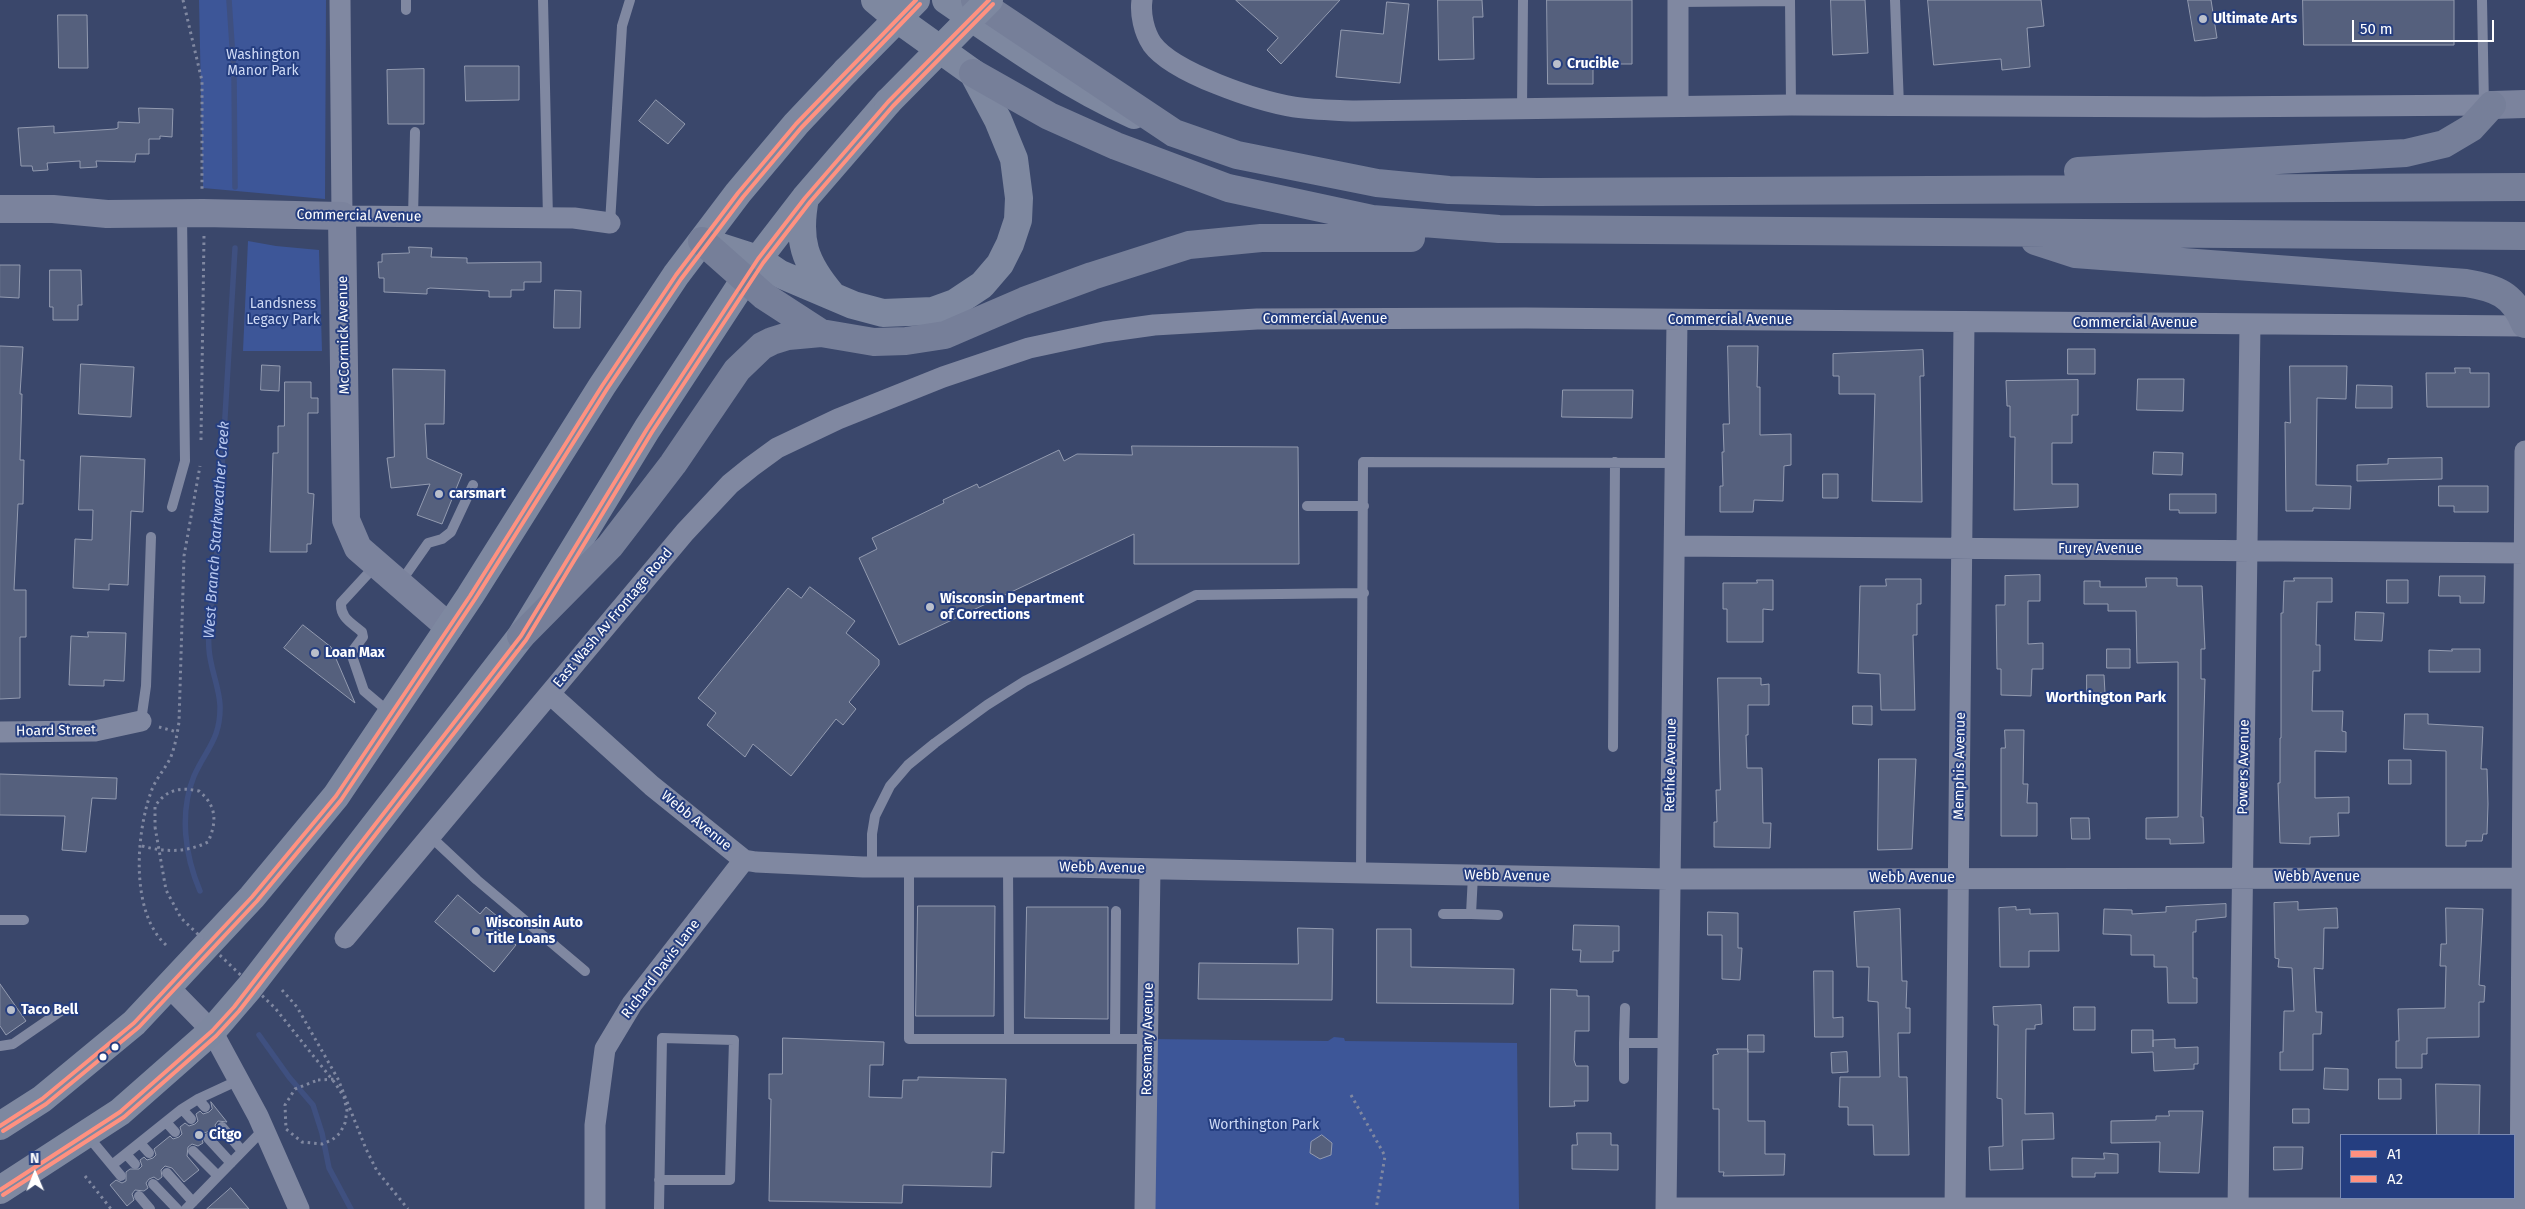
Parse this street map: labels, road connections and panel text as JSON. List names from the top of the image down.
{
  "streets": {
    "street": [
      "Commercial Avenue",
      "McCormick Avenue",
      "Furey Avenue",
      "East Wash Av Frontage Road",
      "Hoard Street",
      "Rethke Avenue",
      "Memphis Avenue",
      "Powers Avenue",
      "Webb Avenue",
      "Richard Davis Lane",
      "Rosemary Avenue"
    ]
  },
  "crossings": [
    ["Commercial Avenue", "McCormick Avenue"],
    ["Commercial Avenue", "East Wash Av Frontage Road"],
    ["Commercial Avenue", "Rethke Avenue"],
    ["Commercial Avenue", "Memphis Avenue"],
    ["Commercial Avenue", "Powers Avenue"],
    ["Furey Avenue", "Rethke Avenue"],
    ["Furey Avenue", "Memphis Avenue"],
    ["Furey Avenue", "Powers Avenue"],
    ["East Wash Av Frontage Road", "Webb Avenue"],
    ["Rethke Avenue", "Webb Avenue"],
    ["Memphis Avenue", "Webb Avenue"],
    ["Powers Avenue", "Webb Avenue"],
    ["Webb Avenue", "Richard Davis Lane"],
    ["Webb Avenue", "Rosemary Avenue"]
  ],
  "districts": ["Worthington Park"],
  "water": ["West Branch Starkweather Creek"],
  "parks": ["Washington Manor Park", "Landsness Legacy Park", "Worthington Park"],
  "places": [
    "Ultimate Arts",
    "Crucible",
    "carsmart",
    "Wisconsin Department of Corrections",
    "Loan Max",
    "Wisconsin Auto Title Loans",
    "Taco Bell",
    "Citgo"
  ],
  "lines": ["transit line A1", "transit line A2"],
  "legend": ["A1", "A2"],
  "scale_bar": "50 m",
  "north": "top"
}
